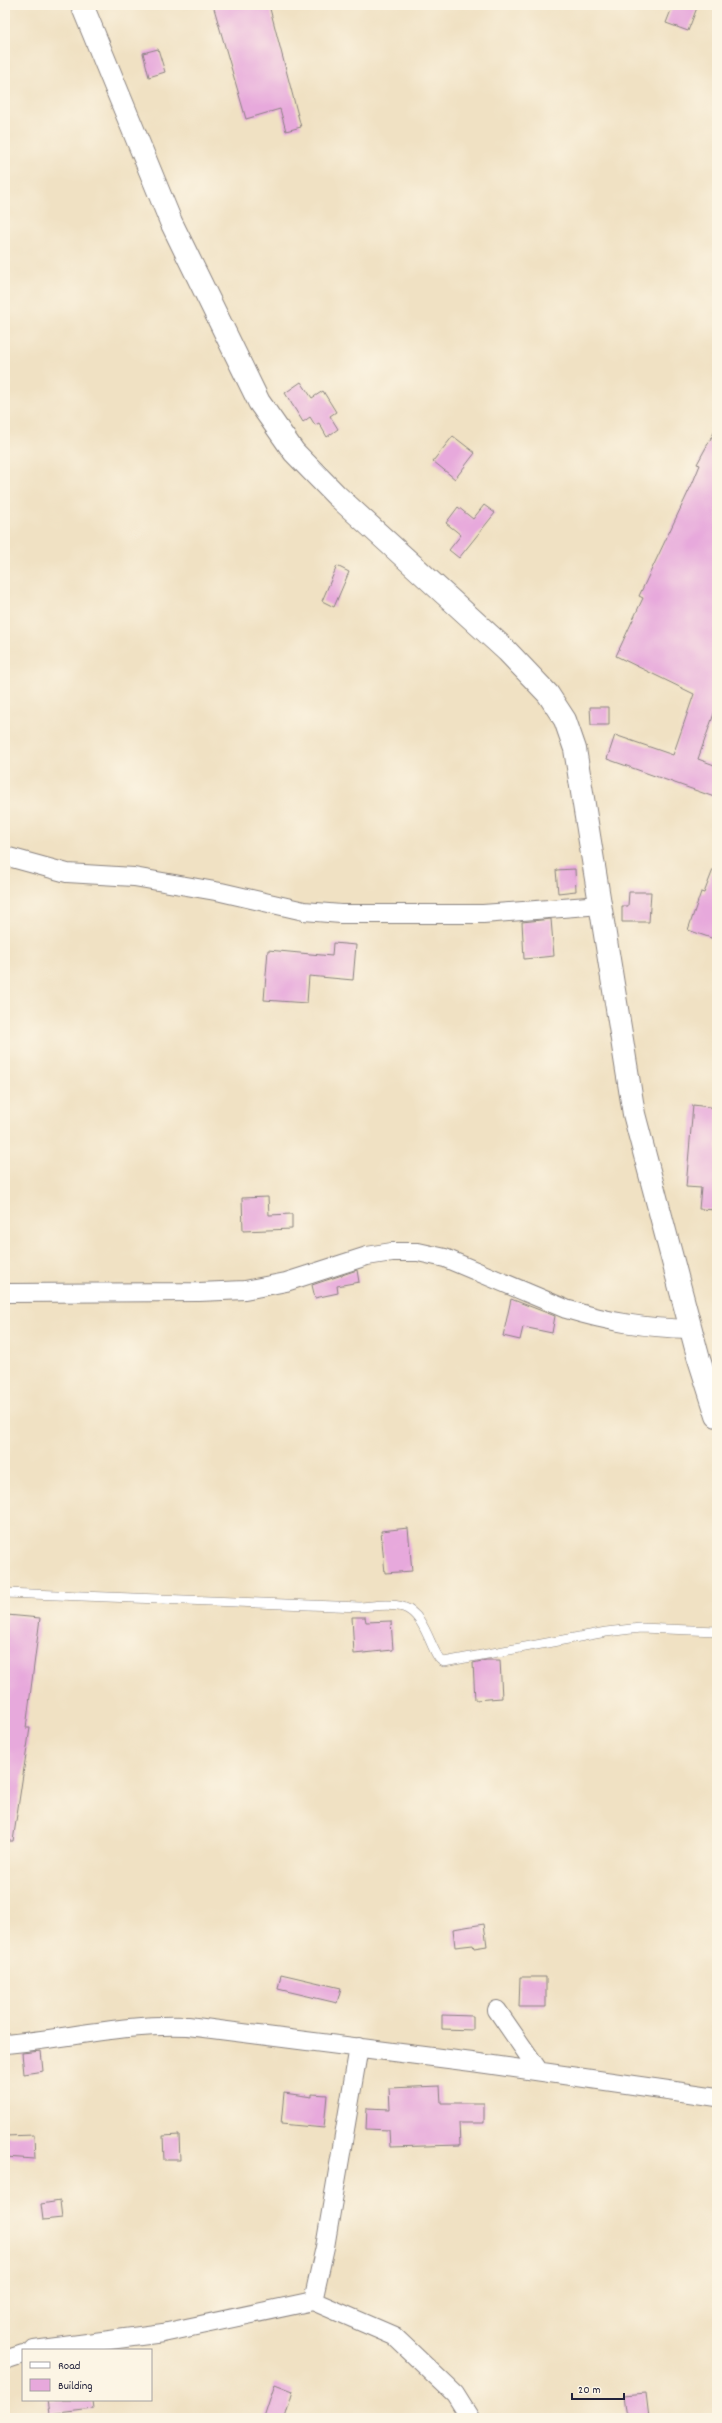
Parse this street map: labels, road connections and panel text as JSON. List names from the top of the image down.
{
  "legend": ["Road", "Building"],
  "scale_bar": "20 m"
}
